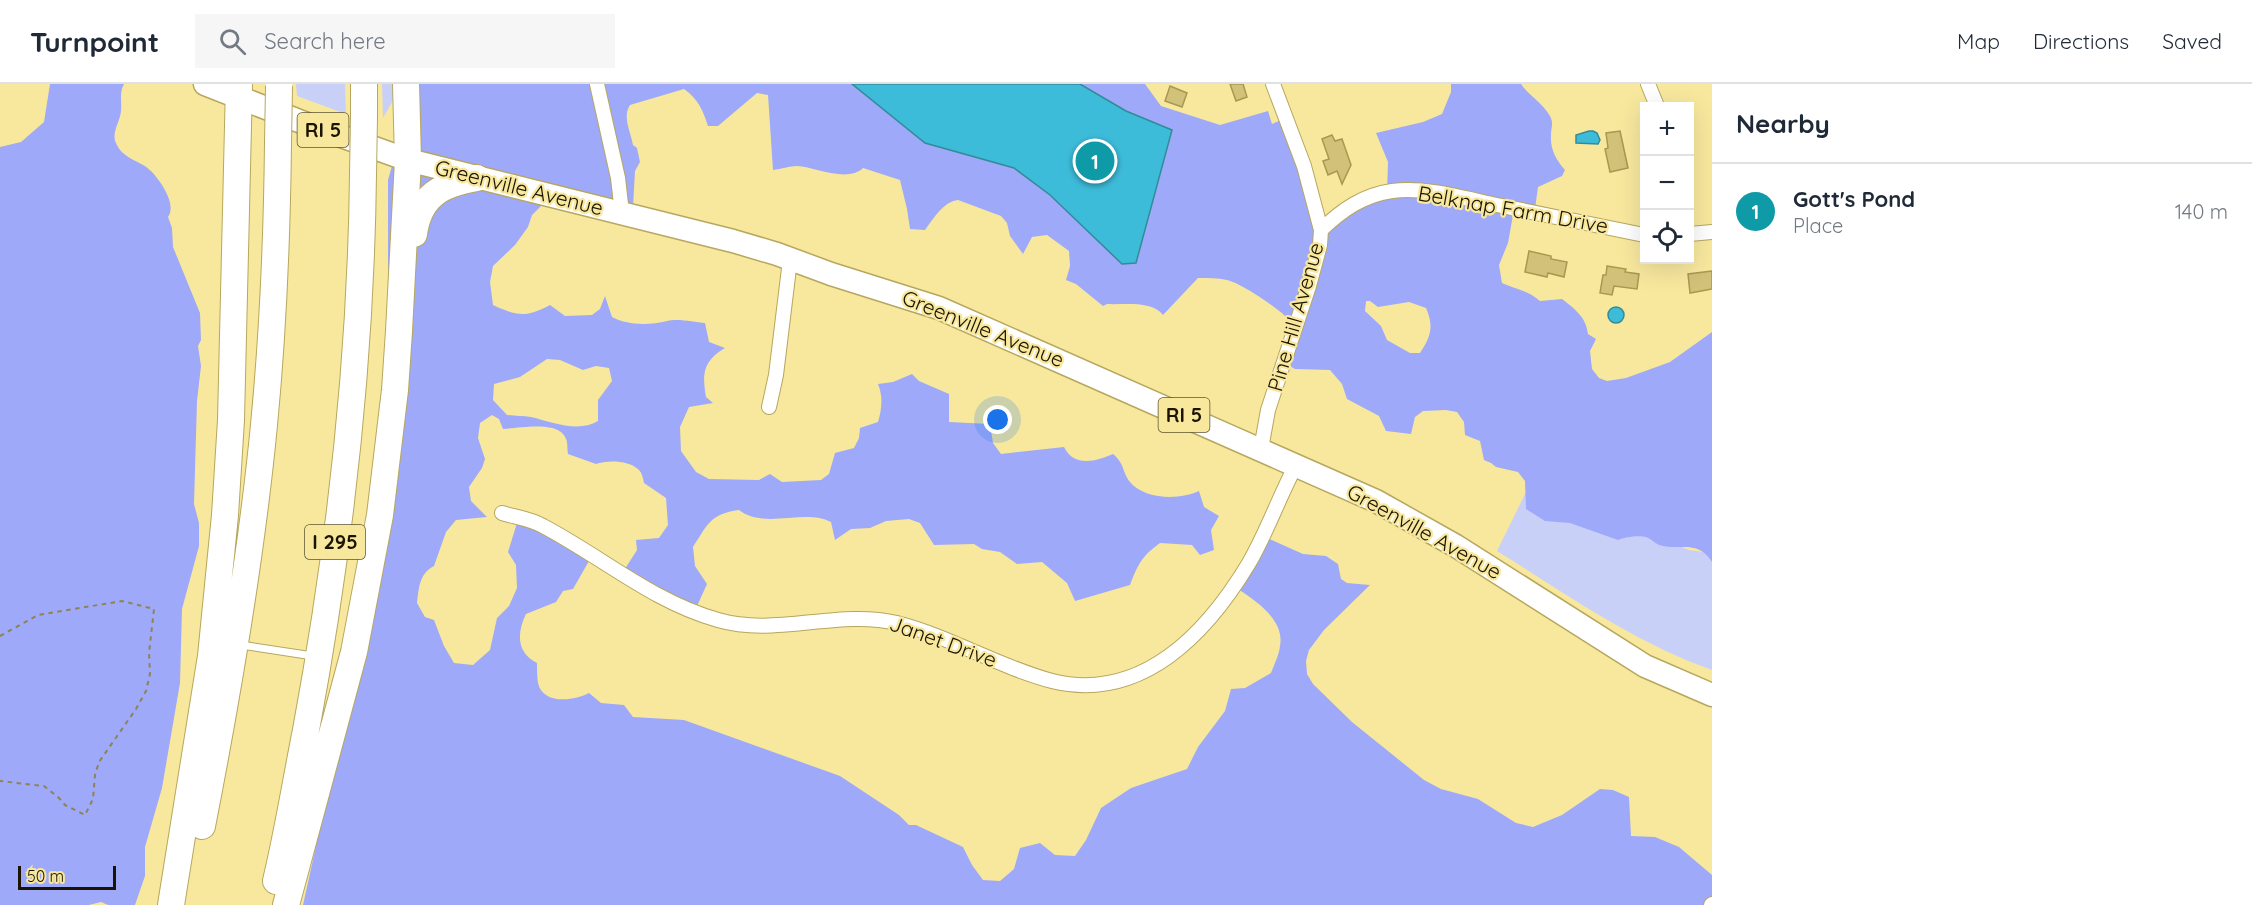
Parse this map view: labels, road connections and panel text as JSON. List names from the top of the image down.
{
  "streets": {
    "highway": ["I 295"],
    "main road": ["RI 5", "Greenville Avenue"],
    "street": ["Belknap Farm Drive", "Pine Hill Avenue", "Janet Drive"]
  },
  "crossings": [
    ["Greenville Avenue", "Pine Hill Avenue"],
    ["Greenville Avenue", "Janet Drive"],
    ["Belknap Farm Drive", "Pine Hill Avenue"]
  ],
  "scale_bar": "50 m",
  "page": {
    "header": "Turnpoint",
    "search": "Search here",
    "nav": ["Map", "Directions", "Saved"],
    "heading": "Nearby",
    "map_buttons": ["+", "−"],
    "pins": "1",
    "list": [
      {
        "mark": "1",
        "name": "Gott's Pond",
        "note": "Place",
        "value": "140 m"
      }
    ],
    "scale": "50 m"
  }
}
